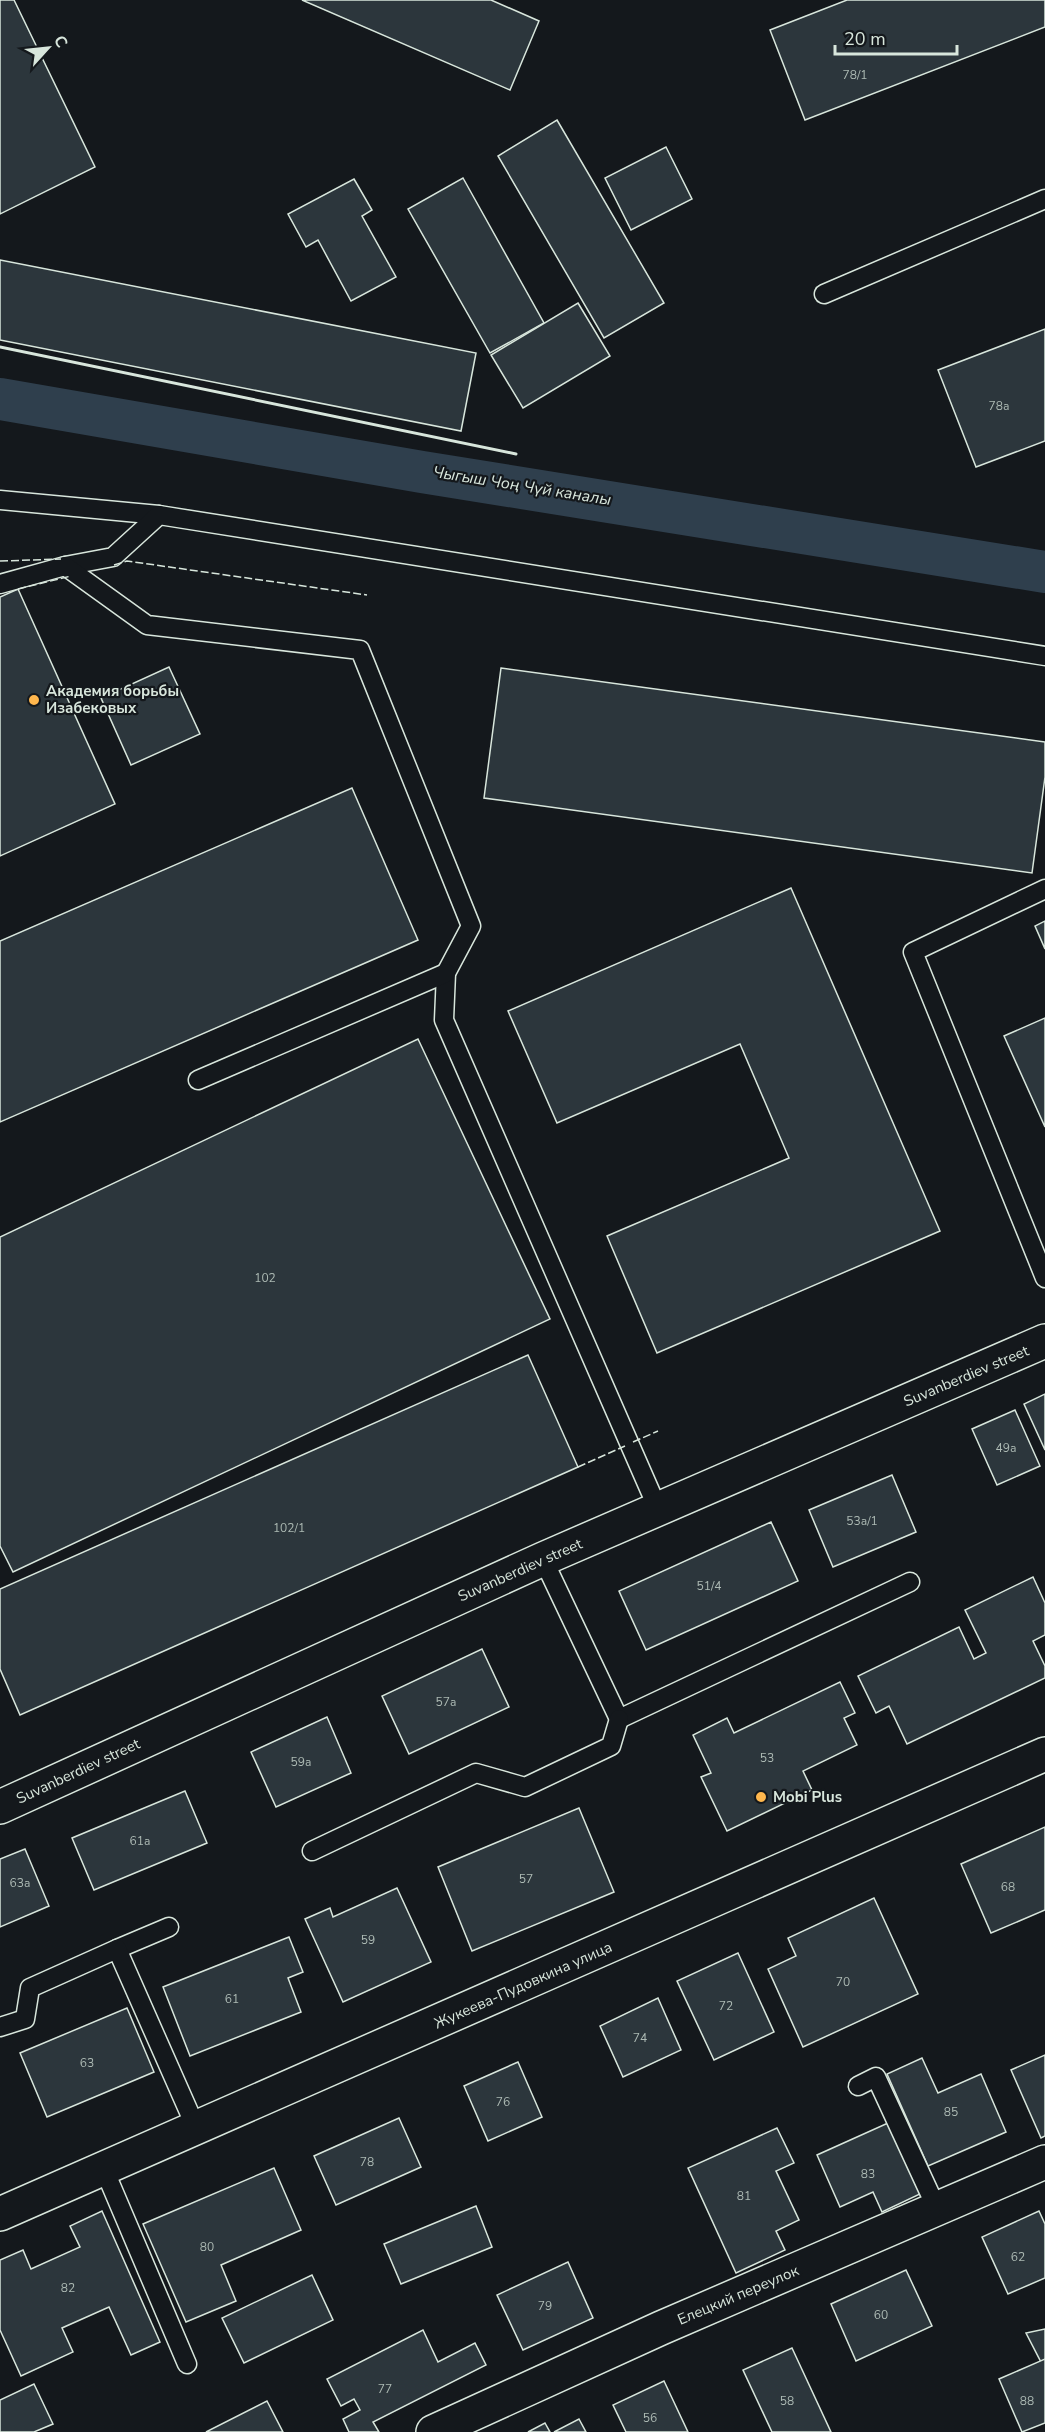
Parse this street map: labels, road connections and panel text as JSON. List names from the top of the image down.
{
  "streets": {
    "street": ["Suvanberdiev street", "Жукеева-Пудовкина улица", "Елецкий переулок"]
  },
  "water": ["Чыгыш Чоң Чүй каналы"],
  "places": ["Академия борьбы Изабековых", "Mobi Plus"],
  "house_numbers": [
    "78/1",
    "78а",
    "102",
    "49а",
    "53а/1",
    "102/1",
    "51/4",
    "57a",
    "53",
    "59a",
    "61a",
    "57",
    "63a",
    "68",
    "59",
    "70",
    "61",
    "72",
    "74",
    "63",
    "76",
    "85",
    "78",
    "83",
    "81",
    "80",
    "62",
    "82",
    "79",
    "60",
    "77",
    "58",
    "88",
    "56"
  ],
  "scale_bar": "20 m",
  "north": "top right"
}
